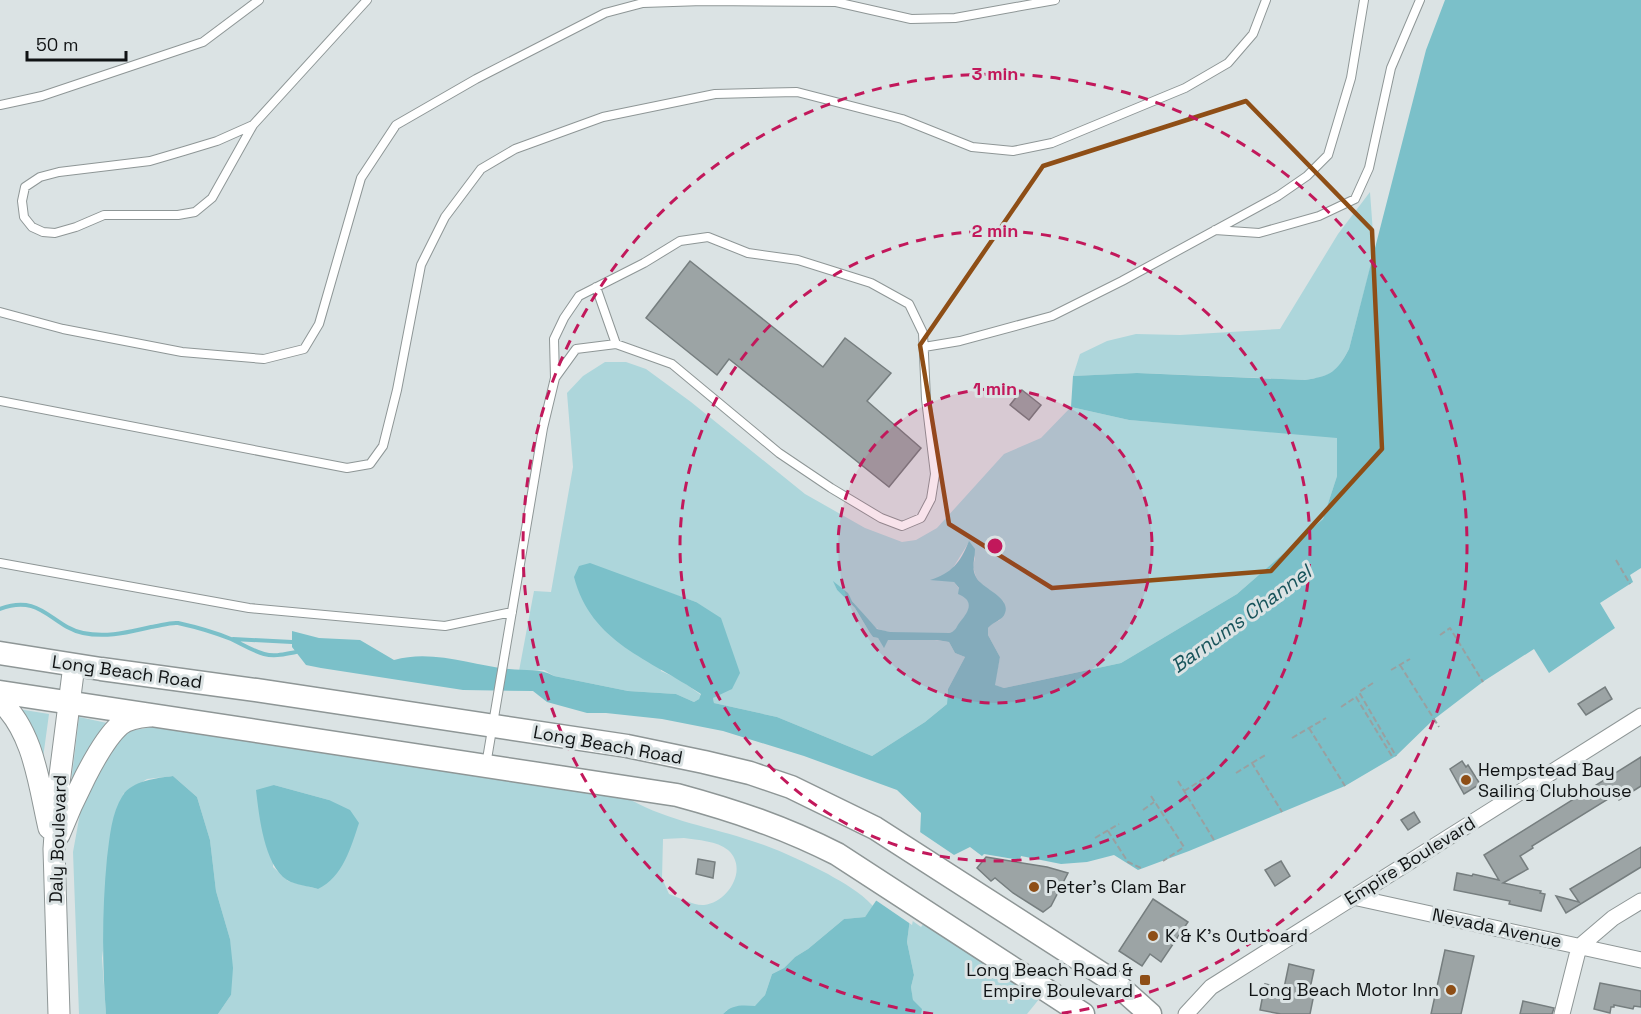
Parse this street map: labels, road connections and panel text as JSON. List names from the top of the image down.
{
  "streets": {
    "main road": ["Long Beach Road", "Daly Boulevard"],
    "street": ["Empire Boulevard", "Nevada Avenue"]
  },
  "crossings": [
    ["Long Beach Road", "Daly Boulevard"],
    ["Empire Boulevard", "Nevada Avenue"]
  ],
  "water": ["Barnums Channel"],
  "places": {
    "other": [
      "Hempstead Bay Sailing Clubhouse",
      "Peter's Clam Bar",
      "K & K's Outboard",
      "Long Beach Motor Inn"
    ],
    "transit": ["Long Beach Road & Empire Boulevard"]
  },
  "scale_bar": "50 m",
  "rings": ["3 min", "2 min", "1 min"]
}
